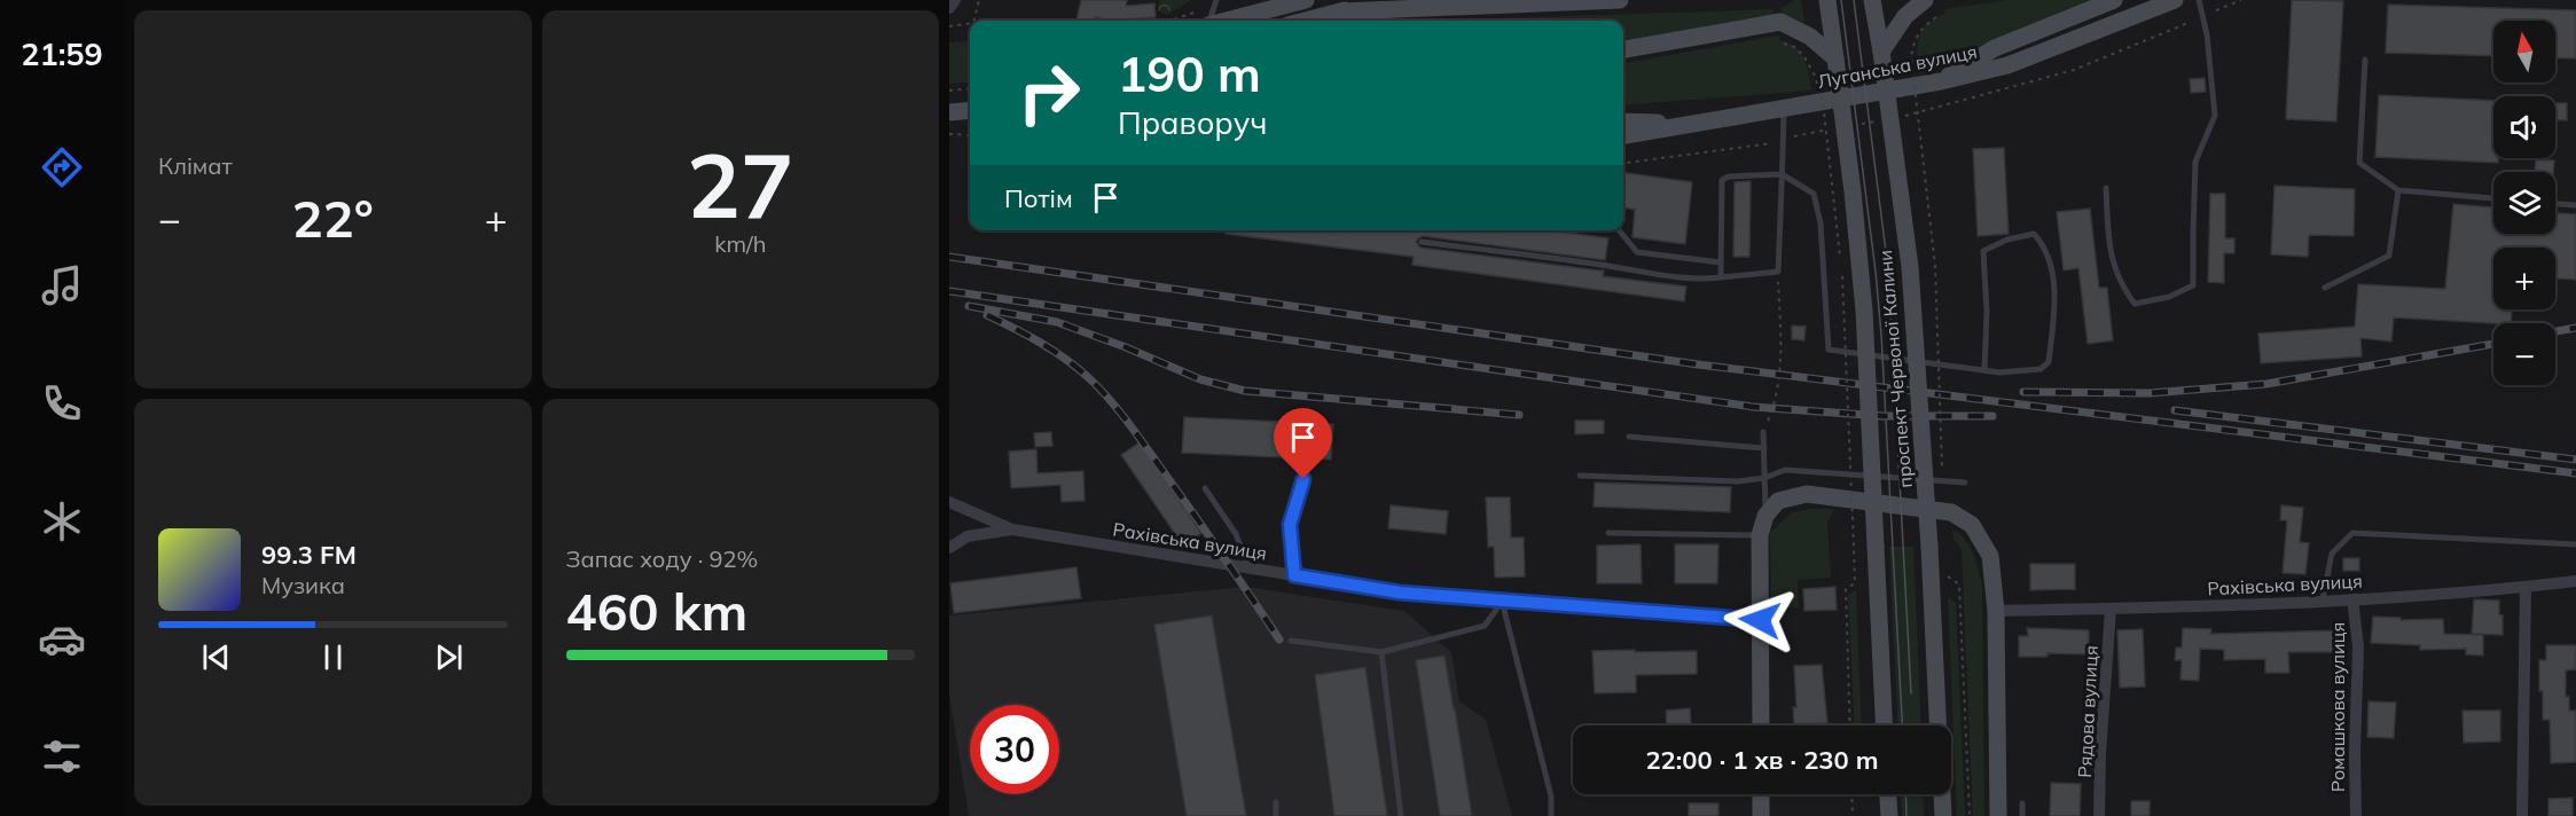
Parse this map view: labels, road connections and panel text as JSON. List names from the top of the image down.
{
  "streets": {
    "main road": ["Луганська вулиця", "проспект Червоної Калини"],
    "street": ["Рахівська вулиця", "Ромашкова вулиця", "Рядова вулиця"]
  },
  "crossings": [
    ["Рахівська вулиця", "Ромашкова вулиця"],
    ["Рахівська вулиця", "Рядова вулиця"]
  ],
  "north": "top",
  "page": {
    "tabs": "21:59",
    "tile": [
      "Клімат",
      ["27", "km/h"],
      ["Запас ходу · 92%", "460 km"]
    ],
    "map_buttons": ["+", "−"],
    "turn": ["190 m", "Праворуч"],
    "then": "Потім",
    "heat": ["−", "22°", "+"],
    "song": ["99.3 FM", "Музика"],
    "limit": "30",
    "trip": "22:00 · 1 хв · 230 m"
  }
}
